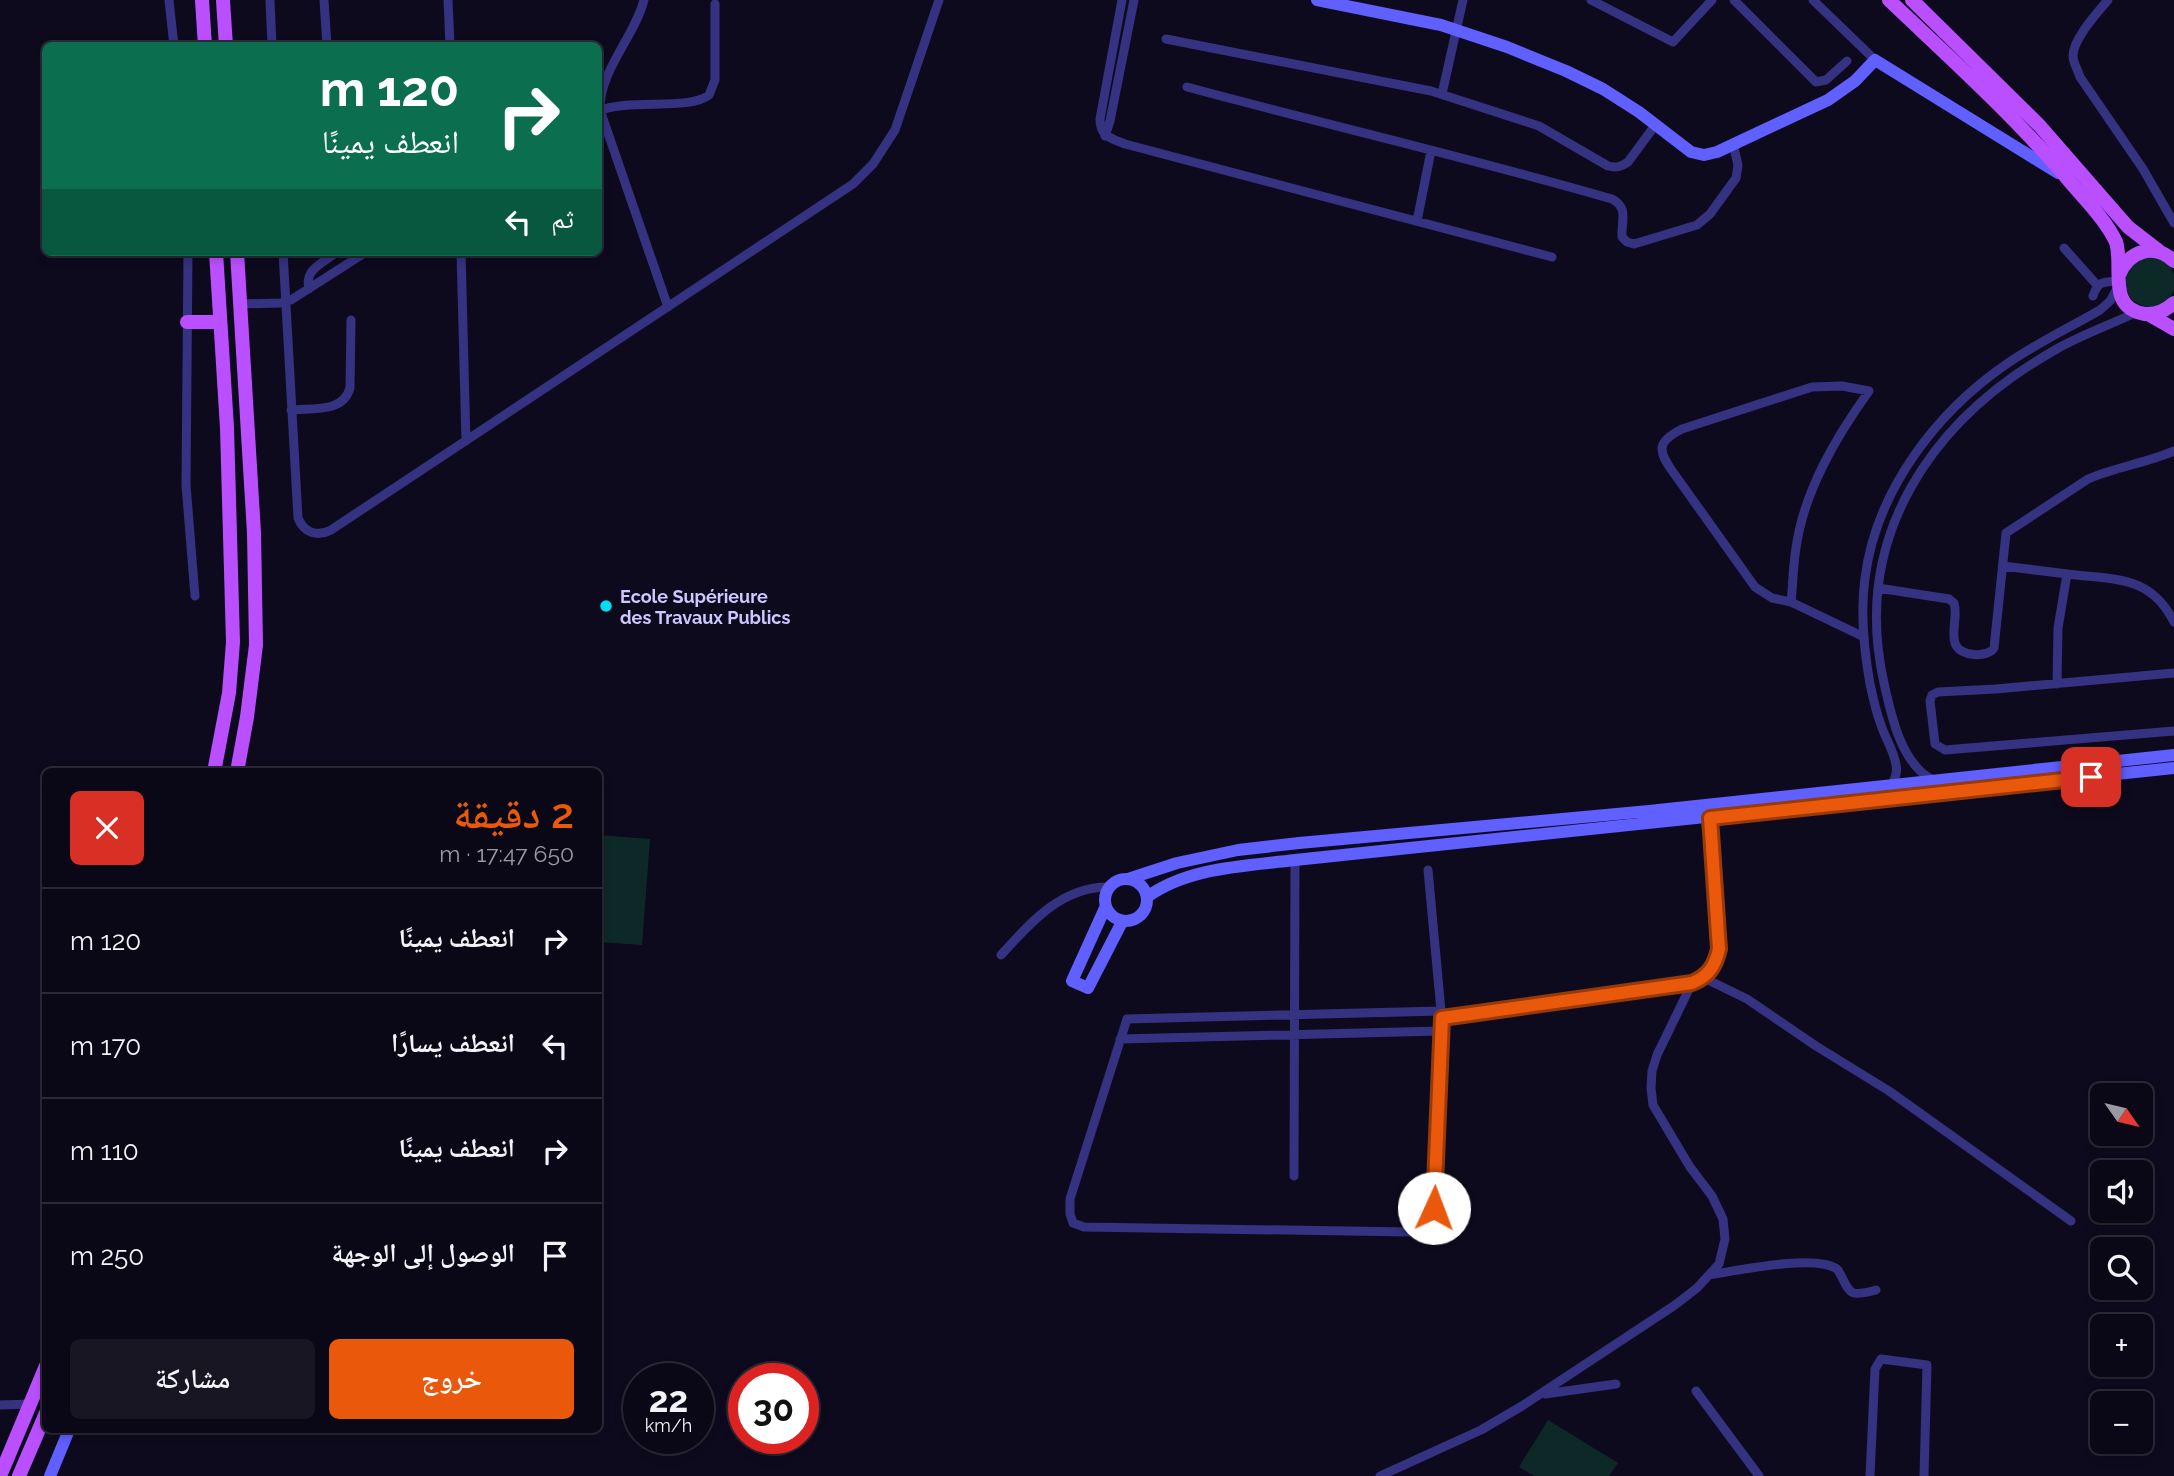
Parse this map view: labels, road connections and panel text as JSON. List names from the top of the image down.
{
  "places": ["Ecole Supérieure des Travaux Publics"],
  "north": "bottom right",
  "page": {
    "turn": ["120 m", "انعطف يمينًا"],
    "then": "ثم",
    "heading": ["2 دقيقة", "650 m · 17:47"],
    "list": [
      {
        "name": "انعطف يمينًا",
        "value": "120 m"
      },
      {
        "name": "انعطف يسارًا",
        "value": "170 m"
      },
      {
        "name": "انعطف يمينًا",
        "value": "110 m"
      },
      {
        "name": "الوصول إلى الوجهة",
        "value": "250 m"
      }
    ],
    "map_buttons": ["+", "−"],
    "buttons": ["خروج", "مشاركة"],
    "speed": "22 km/h",
    "limit": "30"
  }
}
